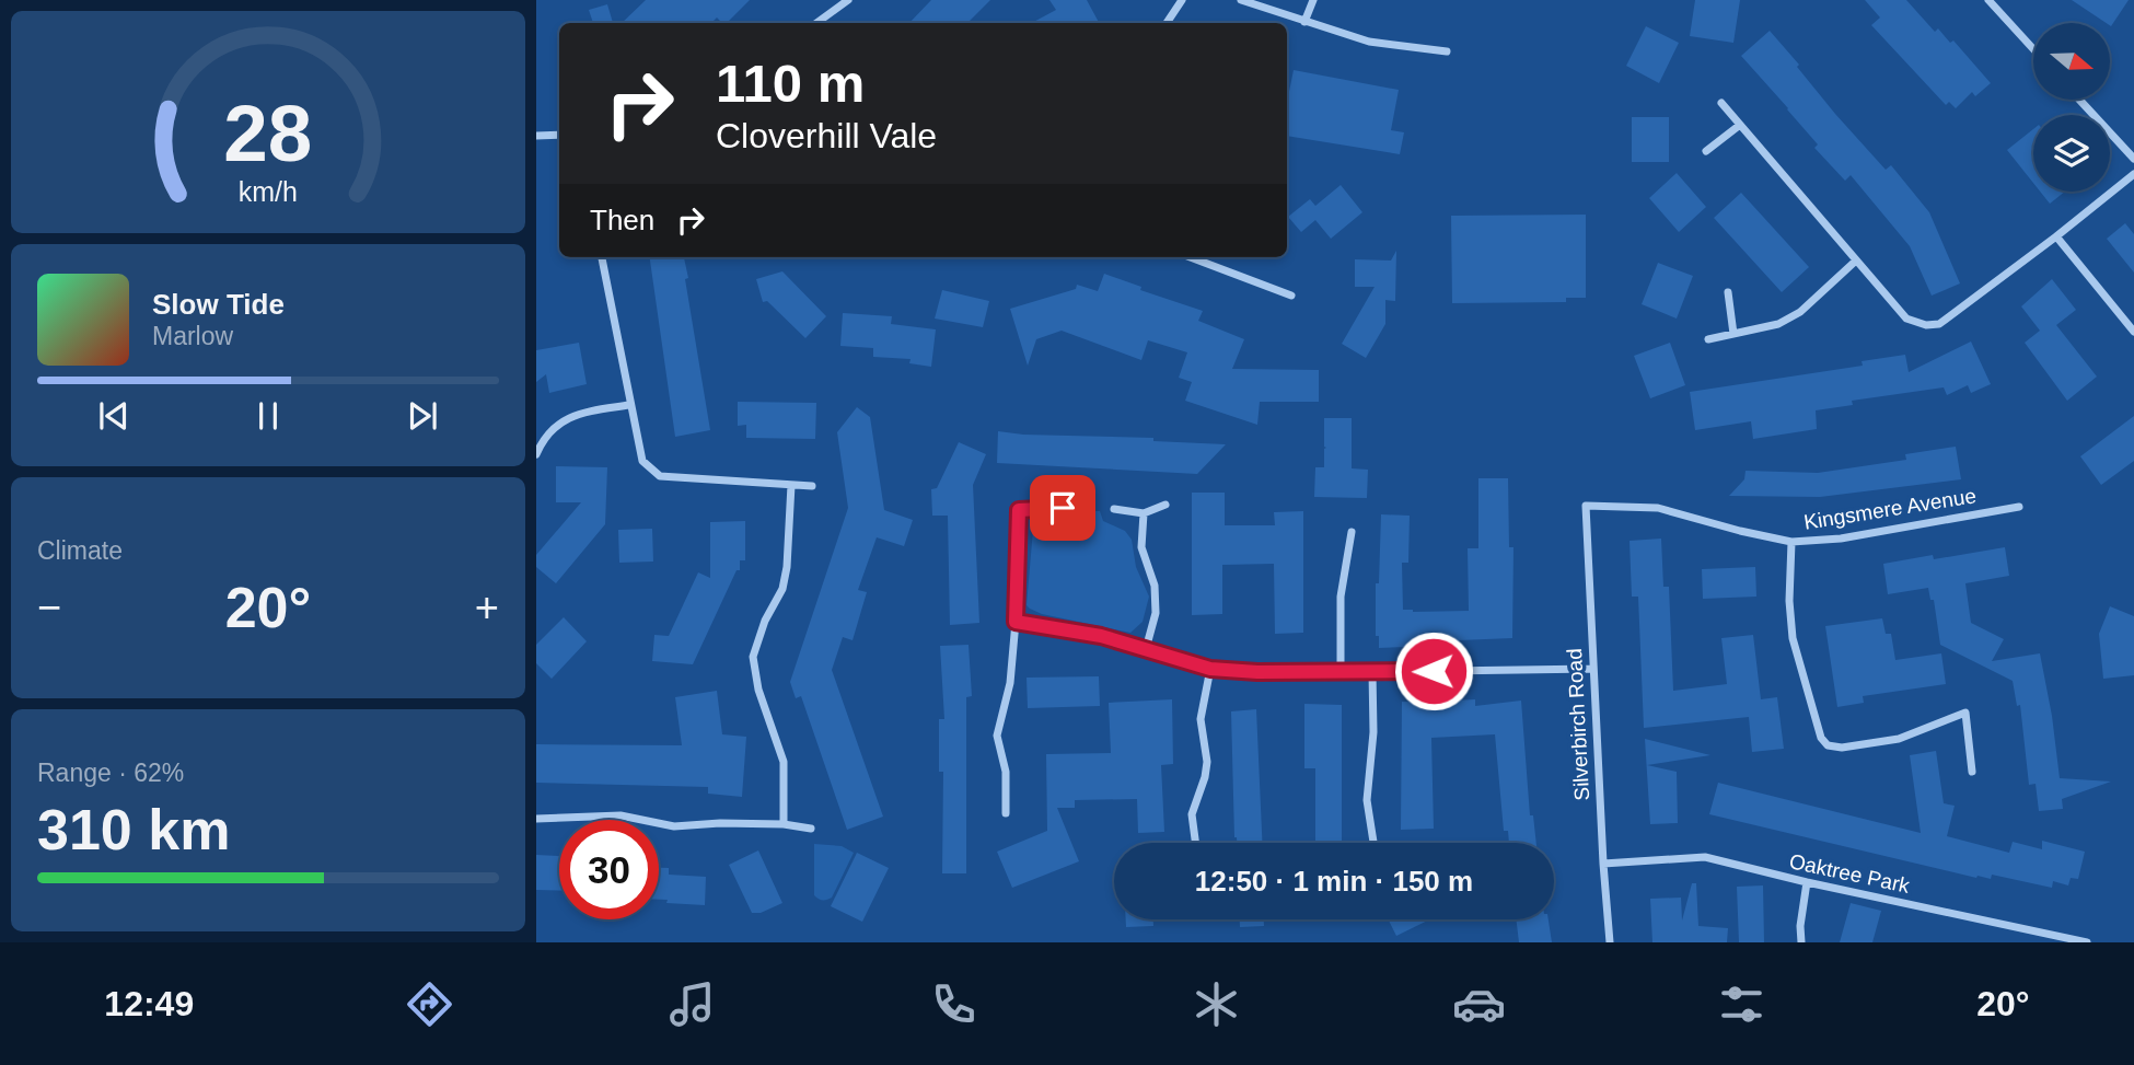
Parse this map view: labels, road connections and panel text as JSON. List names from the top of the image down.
{
  "streets": {
    "street": ["Kingsmere Avenue", "Silverbirch Road", "Oaktree Park"]
  },
  "crossings": [
    ["Kingsmere Avenue", "Silverbirch Road"],
    ["Silverbirch Road", "Oaktree Park"]
  ],
  "north": "right",
  "page": {
    "turn": ["110 m", "Cloverhill Vale"],
    "then": "Then",
    "song": ["Slow Tide", "Marlow"],
    "tile": [
      "Climate",
      ["Range · 62%", "310 km"]
    ],
    "heat": ["−", "20°", "+"],
    "limit": "30",
    "trip": "12:50 · 1 min · 150 m",
    "tabs": ["12:49", "20°"],
    "gauge": ["28", "km/h"]
  }
}
